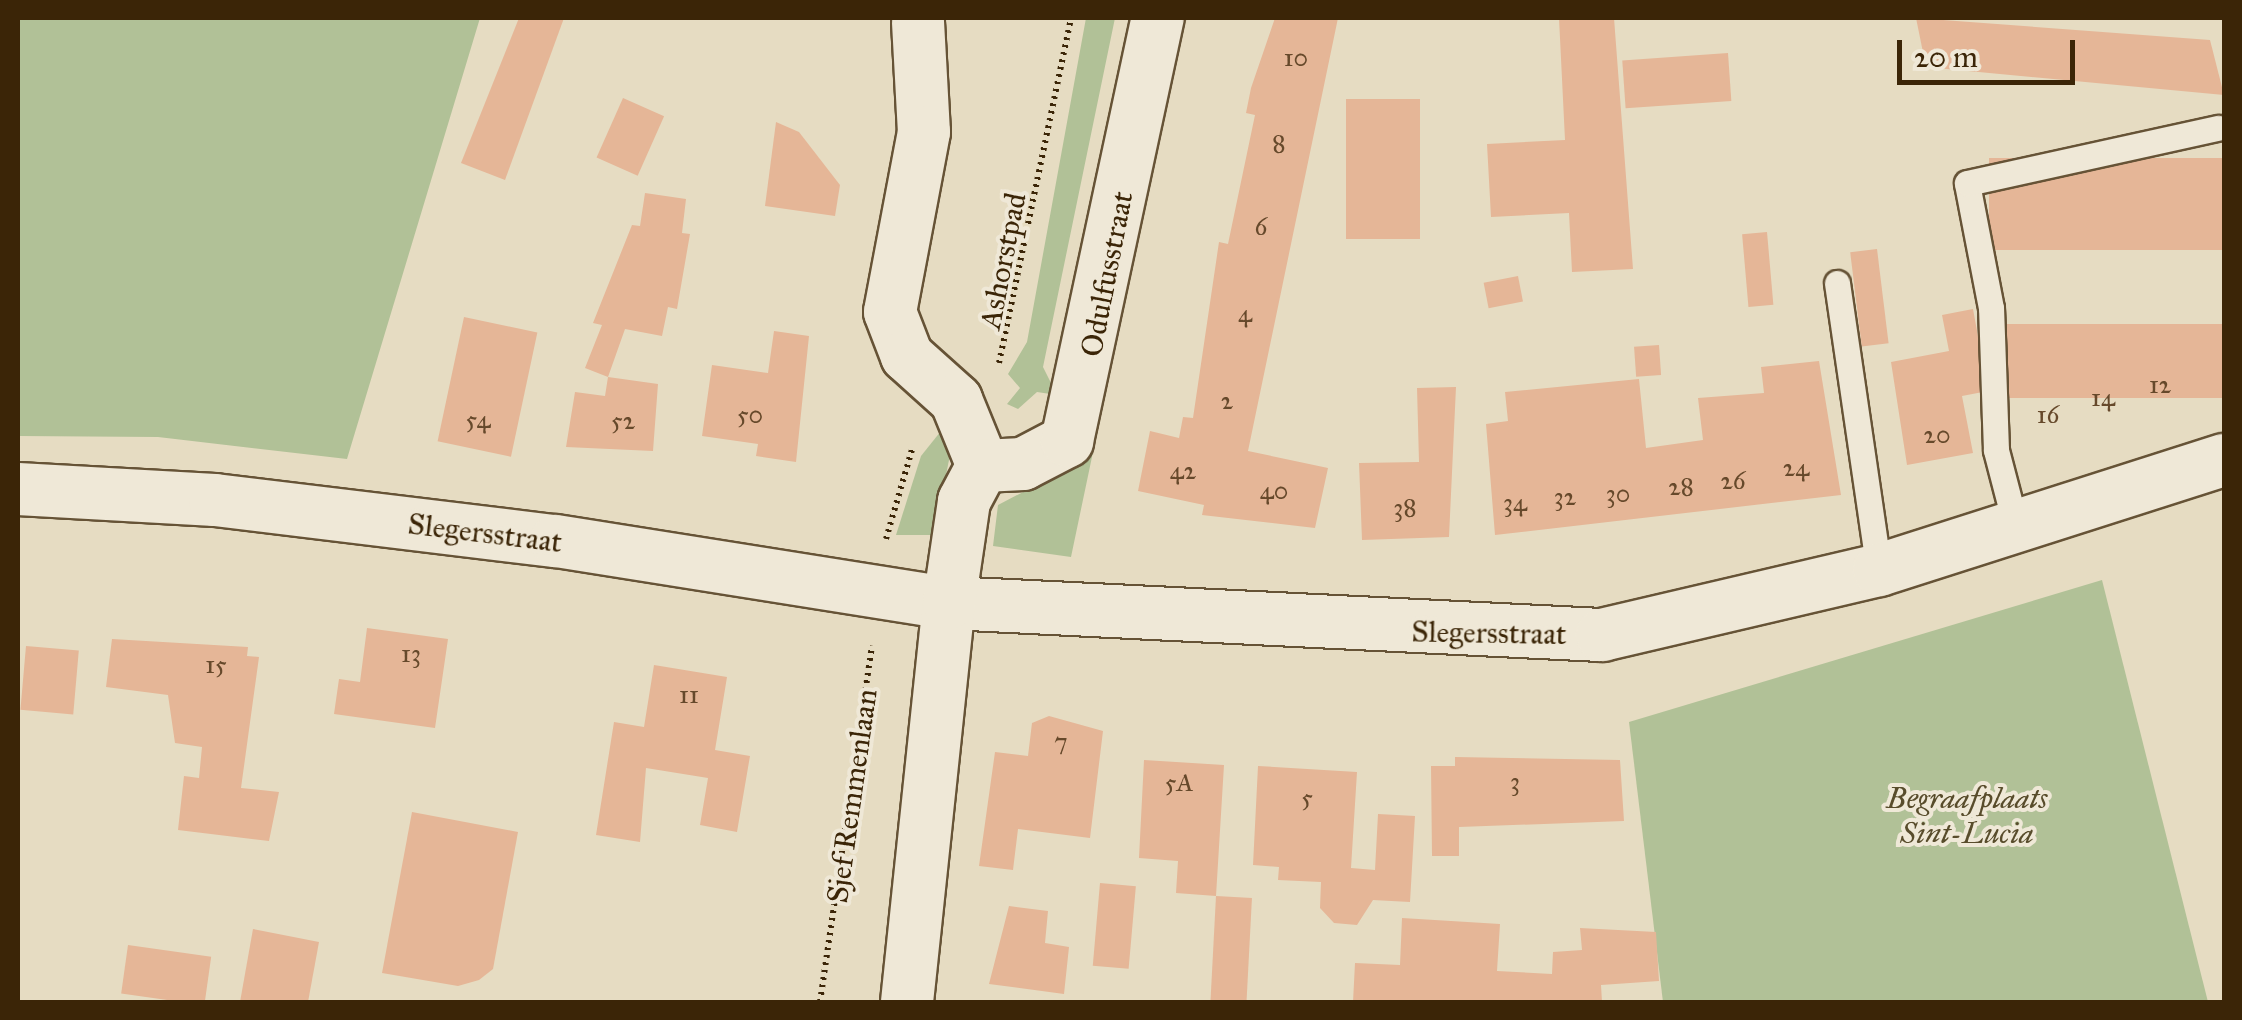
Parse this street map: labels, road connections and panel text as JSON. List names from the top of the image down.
{
  "streets": {
    "street": ["Odulfusstraat", "Slegersstraat"],
    "path": ["Ashorstpad", "Sjef Remmenlaan"]
  },
  "crossings": [
    ["Ashorstpad", "Slegersstraat"],
    ["Ashorstpad", "Sjef Remmenlaan"],
    ["Slegersstraat", "Sjef Remmenlaan"]
  ],
  "parks": ["Begraafplaats Sint-Lucia"],
  "house_numbers": [
    "10",
    "8",
    "6",
    "4",
    "12",
    "14",
    "2",
    "50",
    "16",
    "54",
    "52",
    "20",
    "24",
    "42",
    "26",
    "28",
    "40",
    "30",
    "32",
    "34",
    "38",
    "13",
    "15",
    "11",
    "7",
    "3",
    "5A",
    "5"
  ],
  "scale_bar": "20 m"
}
